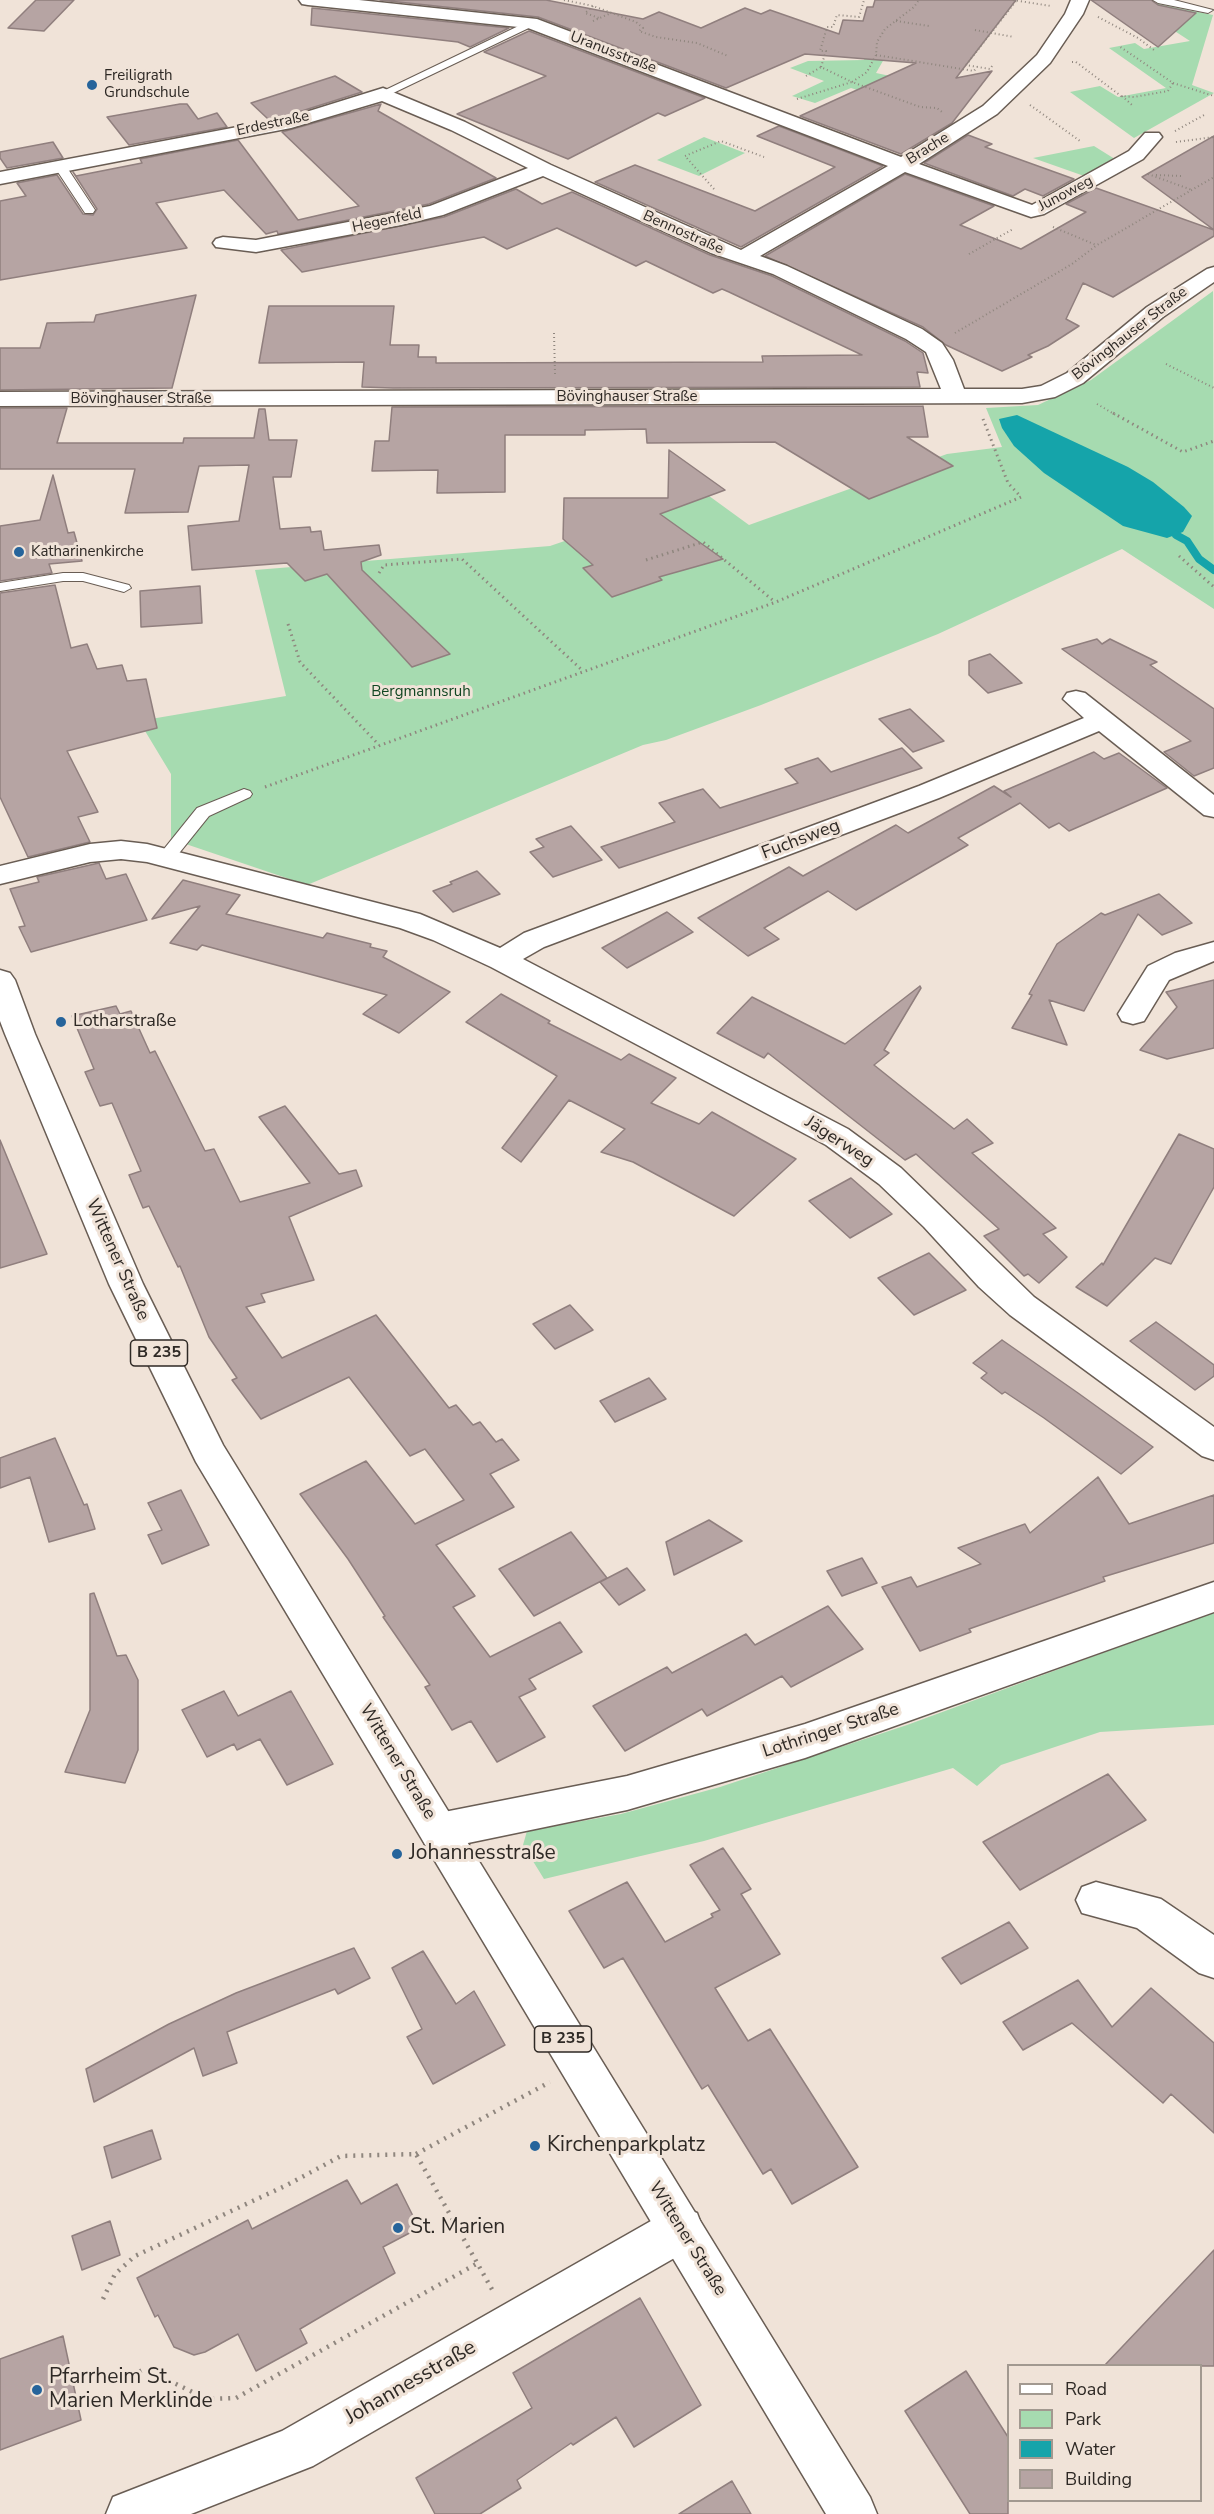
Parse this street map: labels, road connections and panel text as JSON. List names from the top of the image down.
{
  "streets": {
    "street": [
      "Uranusstraße",
      "Erdestraße",
      "Brache",
      "Junoweg",
      "Hegenfeld",
      "Bennostraße",
      "Bövinghauser Straße",
      "Fuchsweg",
      "Jägerweg",
      "Wittener Straße",
      "B 235",
      "Lothringer Straße",
      "Johannesstraße"
    ]
  },
  "crossings": [
    ["Uranusstraße", "Erdestraße"],
    ["Uranusstraße", "Brache"],
    ["Uranusstraße", "Junoweg"],
    ["Erdestraße", "Bennostraße"],
    ["Brache", "Junoweg"],
    ["Brache", "Bennostraße"],
    ["Hegenfeld", "Bennostraße"],
    ["Bennostraße", "Bövinghauser Straße"],
    ["Fuchsweg", "Jägerweg"],
    ["Wittener Straße", "Lothringer Straße"],
    ["Wittener Straße", "Johannesstraße"]
  ],
  "parks": ["Bergmannsruh"],
  "places": [
    "Freiligrath Grundschule",
    "Katharinenkirche",
    "Lotharstraße",
    "Johannesstraße",
    "Kirchenparkplatz",
    "St. Marien",
    "Pfarrheim St. Marien Merklinde"
  ],
  "legend": [
    "Road",
    "Park",
    "Water",
    "Building"
  ]
}
